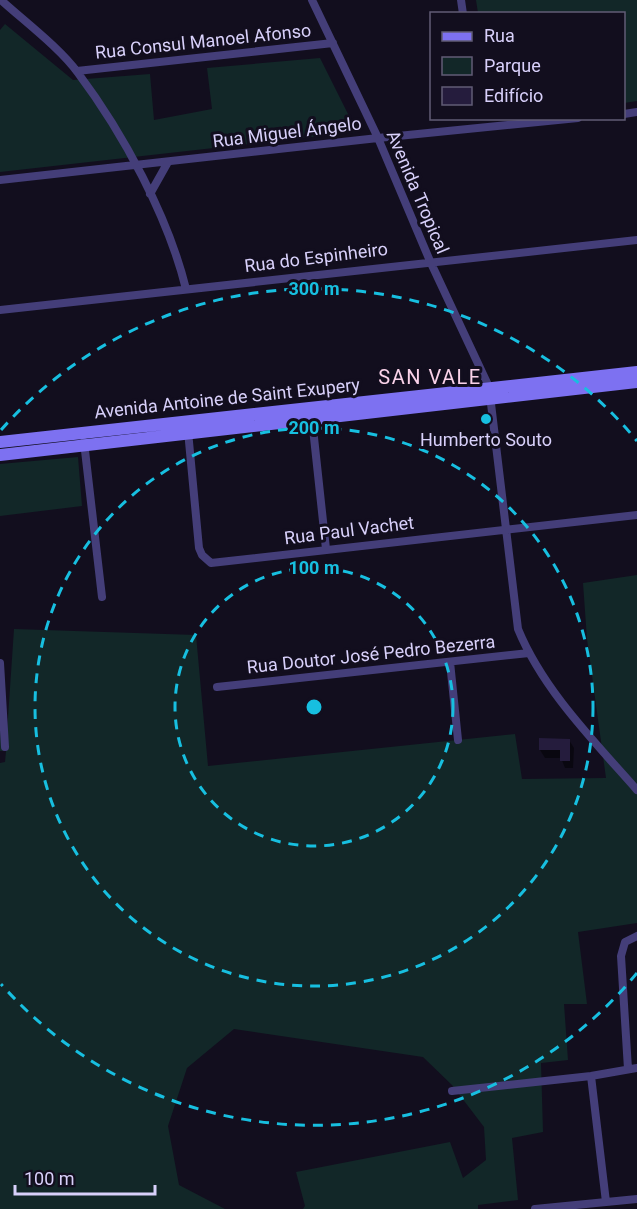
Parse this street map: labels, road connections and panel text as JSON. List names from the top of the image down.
{
  "streets": {
    "street": [
      "Rua Consul Manoel Afonso",
      "Rua Miguel Ángelo",
      "Avenida Tropical",
      "Rua do Espinheiro",
      "Avenida Antoine de Saint Exupery",
      "Rua Paul Vachet",
      "Rua Doutor José Pedro Bezerra"
    ]
  },
  "crossings": [
    ["Rua Consul Manoel Afonso", "Avenida Tropical"],
    ["Rua Miguel Ángelo", "Avenida Tropical"],
    ["Avenida Tropical", "Rua do Espinheiro"],
    ["Avenida Tropical", "Avenida Antoine de Saint Exupery"],
    ["Avenida Tropical", "Rua Paul Vachet"],
    ["Avenida Tropical", "Rua Doutor José Pedro Bezerra"],
    ["Avenida Antoine de Saint Exupery", "Rua Paul Vachet"]
  ],
  "districts": ["SAN VALE"],
  "places": ["Humberto Souto"],
  "legend": ["Rua", "Parque", "Edifício"],
  "scale_bar": "100 m",
  "rings": ["300 m", "200 m", "100 m"]
}
